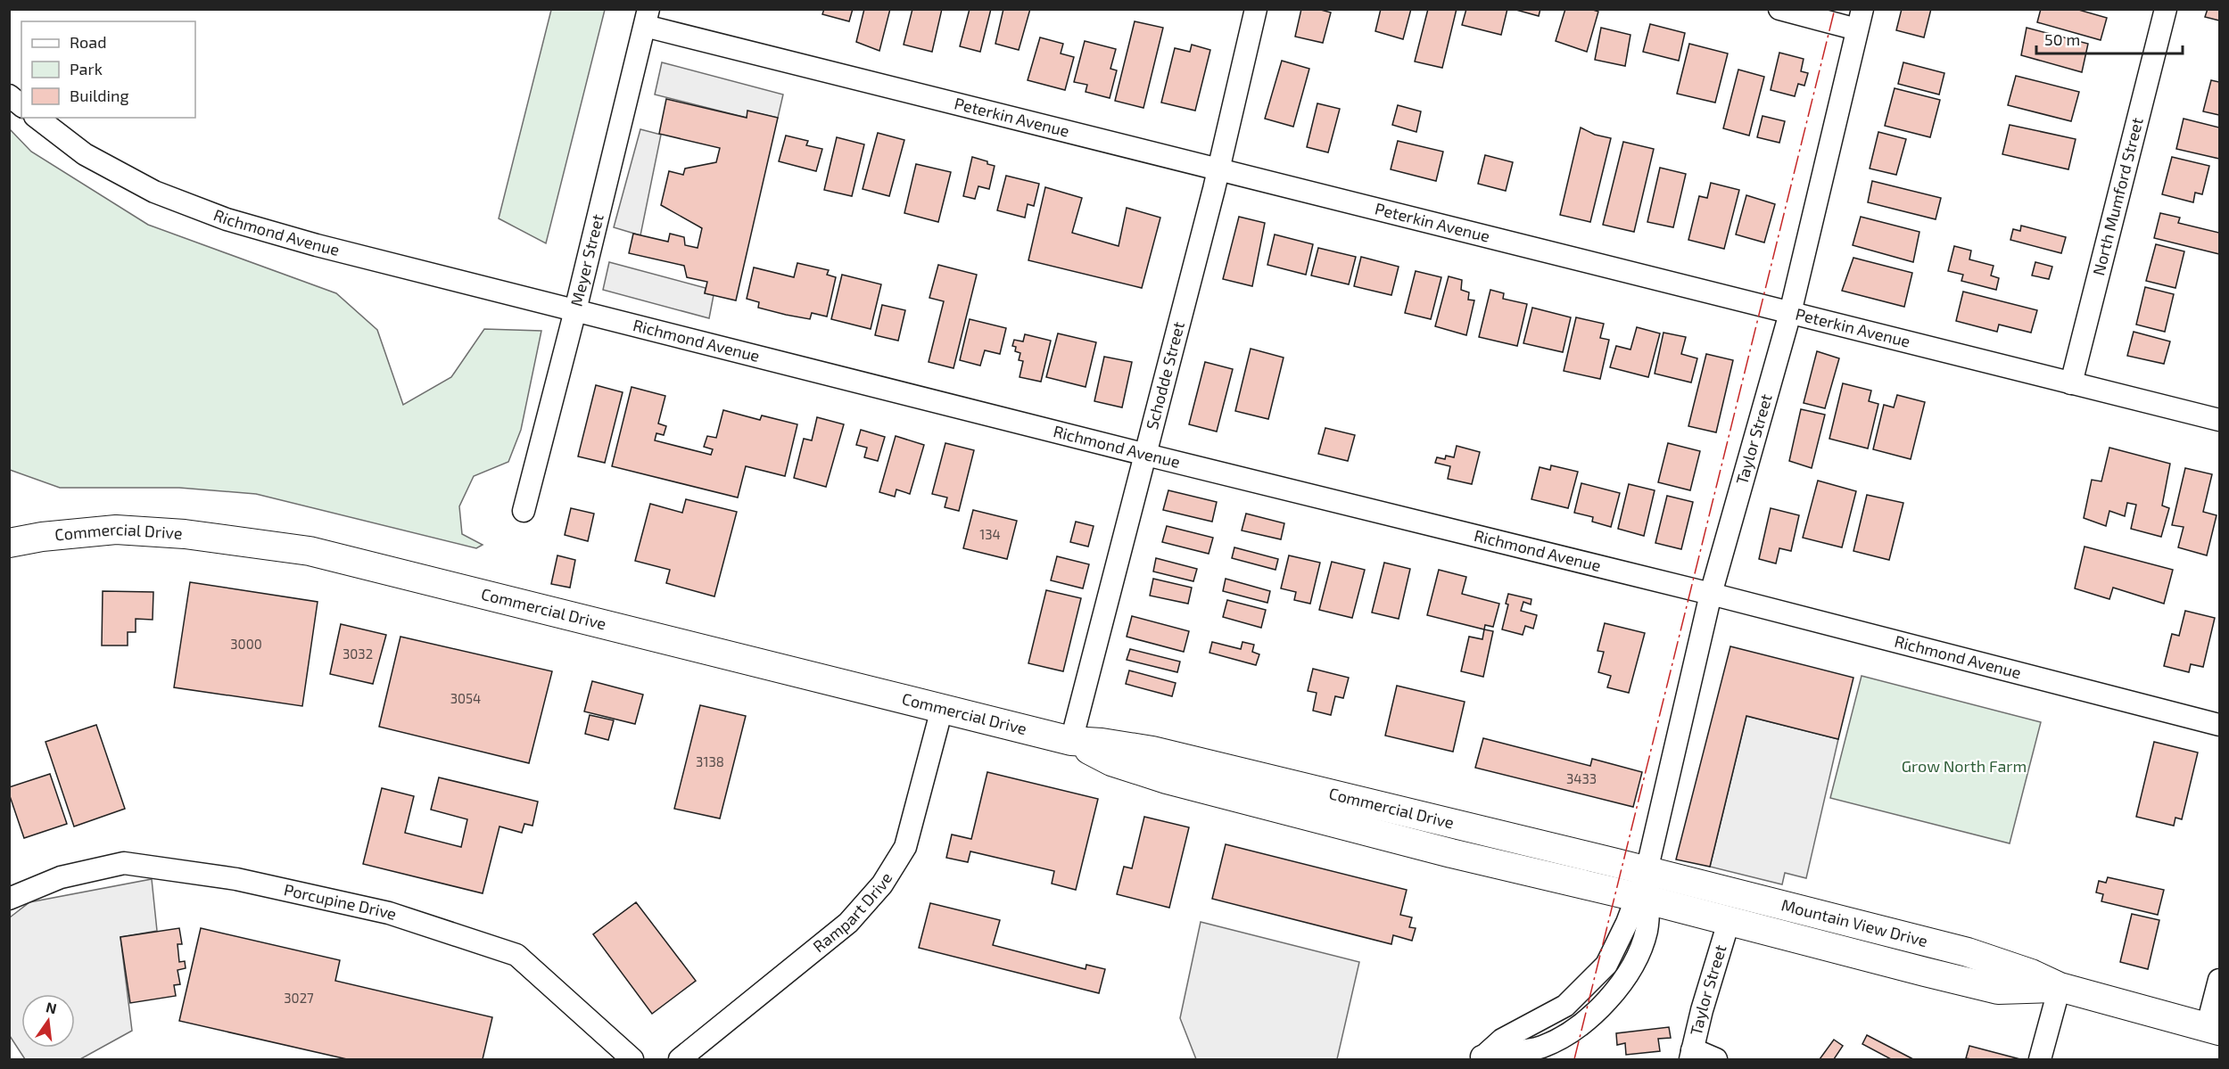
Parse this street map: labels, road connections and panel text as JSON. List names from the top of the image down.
{
  "streets": {
    "main road": ["Commercial Drive", "Mountain View Drive"],
    "street": [
      "Peterkin Avenue",
      "North Mumford Street",
      "Richmond Avenue",
      "Meyer Street",
      "Schodde Street",
      "Taylor Street",
      "Porcupine Drive",
      "Rampart Drive"
    ]
  },
  "crossings": [
    ["Peterkin Avenue", "North Mumford Street"],
    ["Peterkin Avenue", "Meyer Street"],
    ["Peterkin Avenue", "Schodde Street"],
    ["Peterkin Avenue", "Taylor Street"],
    ["Richmond Avenue", "Meyer Street"],
    ["Richmond Avenue", "Schodde Street"],
    ["Richmond Avenue", "Taylor Street"],
    ["Schodde Street", "Commercial Drive"],
    ["Taylor Street", "Commercial Drive"],
    ["Taylor Street", "Mountain View Drive"],
    ["Commercial Drive", "Rampart Drive"],
    ["Commercial Drive", "Mountain View Drive"]
  ],
  "parks": ["Grow North Farm"],
  "house_numbers": [
    "134",
    "3000",
    "3032",
    "3054",
    "3138",
    "3433",
    "3027"
  ],
  "legend": ["Road", "Park", "Building"],
  "scale_bar": "50 m",
  "north": "top"
}
